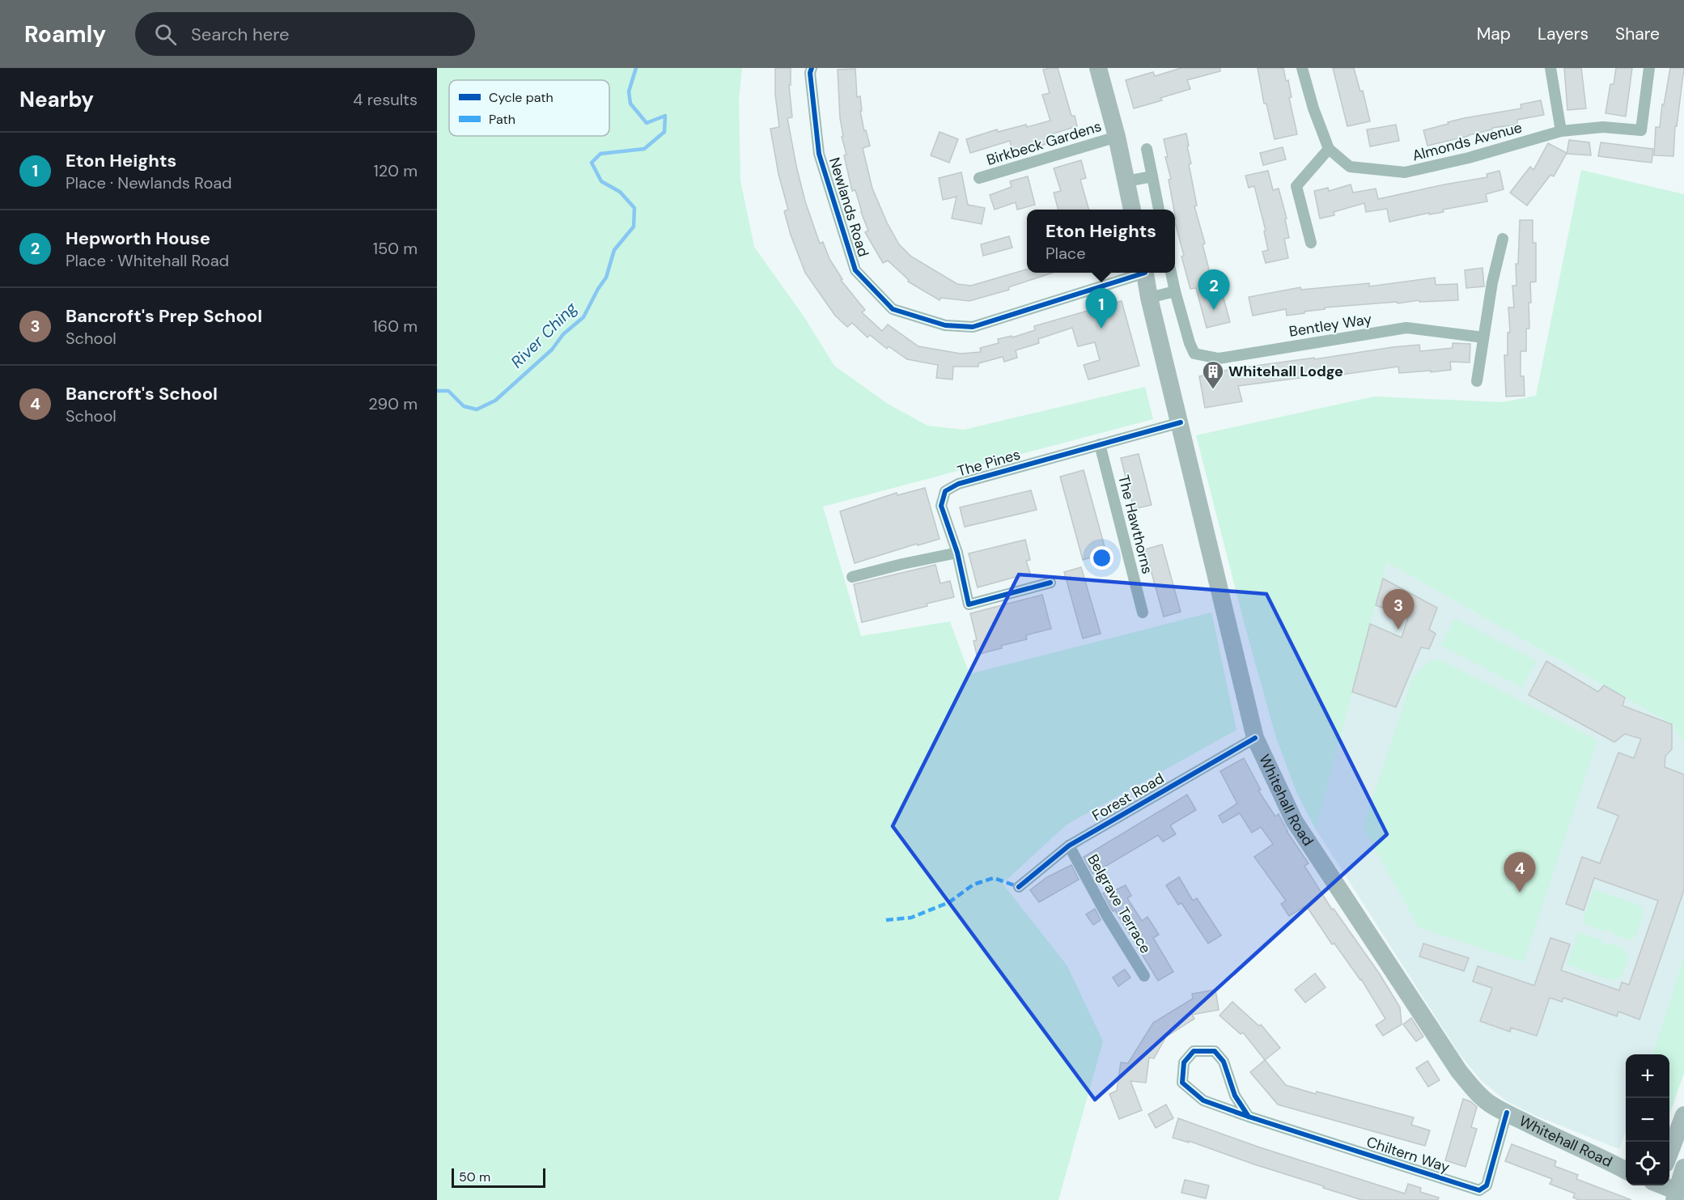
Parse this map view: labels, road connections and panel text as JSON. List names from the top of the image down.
{
  "streets": {
    "main road": ["Whitehall Road"],
    "street": [
      "Almonds Avenue",
      "Birkbeck Gardens",
      "Newlands Road",
      "Bentley Way",
      "The Pines",
      "The Hawthorns",
      "Forest Road",
      "Belgrave Terrace",
      "Chiltern Way"
    ]
  },
  "crossings": [
    ["The Pines", "The Hawthorns"],
    ["The Pines", "Whitehall Road"],
    ["Forest Road", "Whitehall Road"],
    ["Forest Road", "Belgrave Terrace"],
    ["Whitehall Road", "Chiltern Way"]
  ],
  "water": ["River Ching"],
  "places": {
    "building": ["Whitehall Lodge"]
  },
  "legend": ["Cycle path", "Path"],
  "scale_bar": "50 m",
  "page": {
    "header": "Roamly",
    "search": "Search here",
    "nav": ["Map", "Layers", "Share"],
    "heading": ["Nearby", "4 results"],
    "list": [
      {
        "mark": "1",
        "name": "Eton Heights",
        "note": "Place · Newlands Road",
        "value": "120 m"
      },
      {
        "mark": "2",
        "name": "Hepworth House",
        "note": "Place · Whitehall Road",
        "value": "150 m"
      },
      {
        "mark": "3",
        "name": "Bancroft's Prep School",
        "note": "School",
        "value": "160 m"
      },
      {
        "mark": "4",
        "name": "Bancroft's School",
        "note": "School",
        "value": "290 m"
      }
    ],
    "popup": ["Eton Heights", "Place"],
    "pins": [
      "2",
      "1",
      "3",
      "4"
    ],
    "map_buttons": ["+", "−"],
    "scale": "50 m"
  }
}
